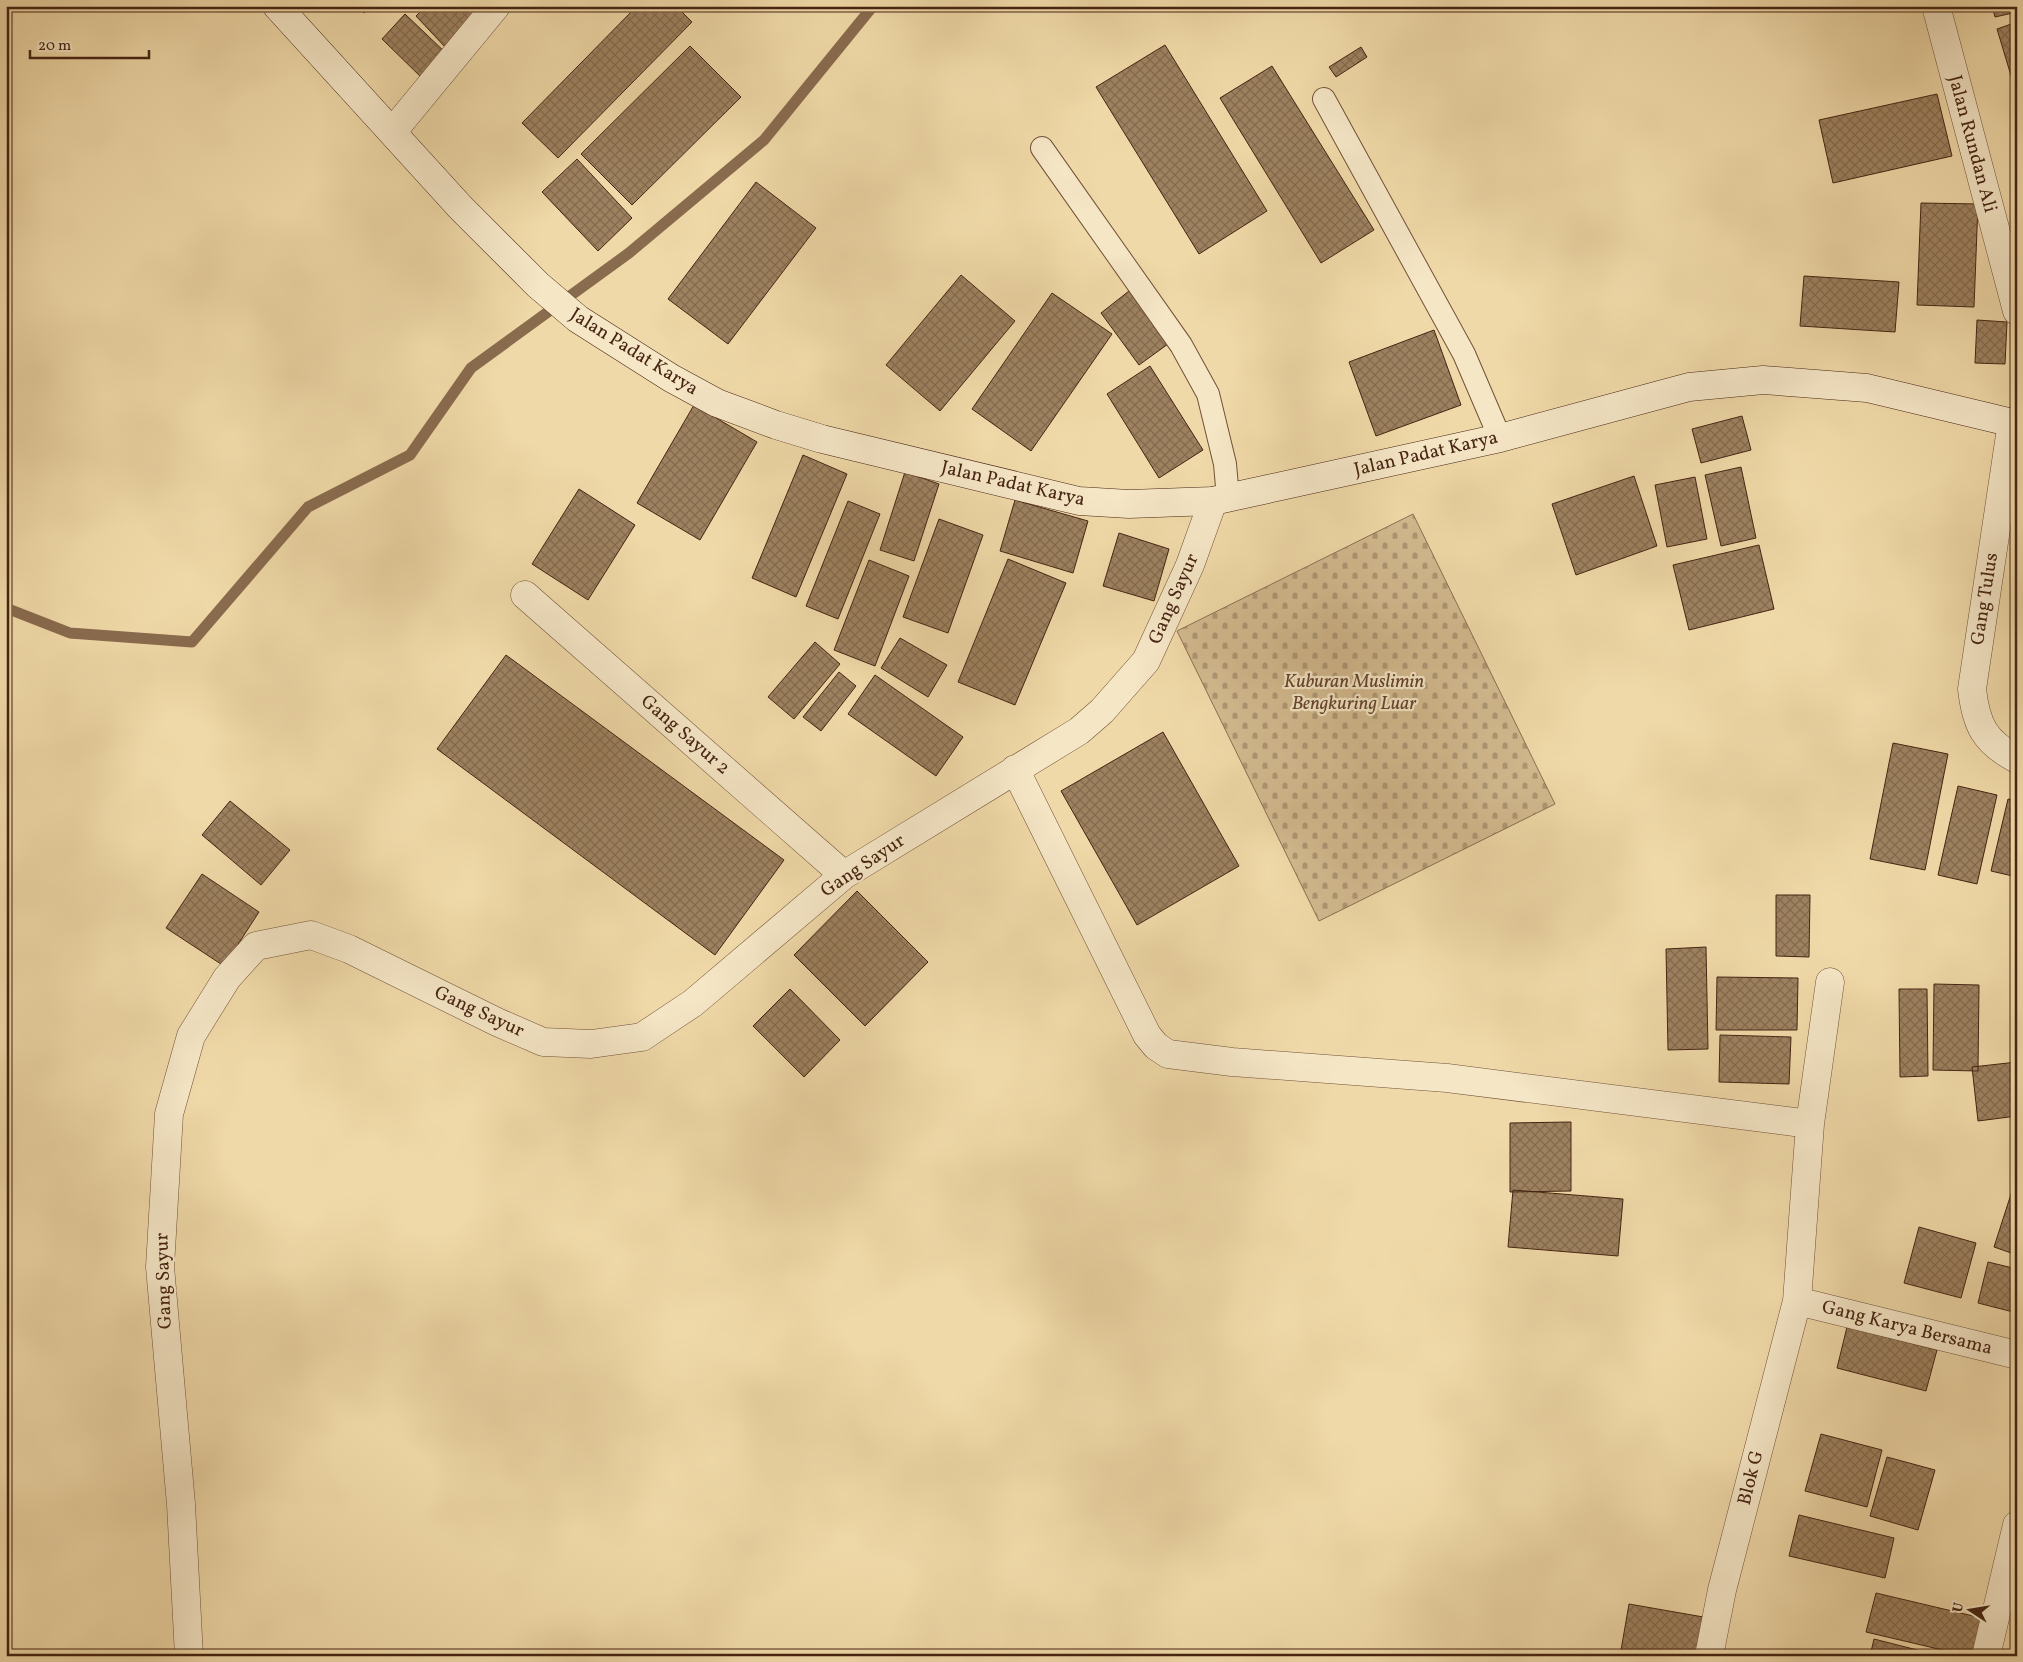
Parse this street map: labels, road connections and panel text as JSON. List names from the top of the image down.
{
  "streets": {
    "street": [
      "Jalan Rundan Ali",
      "Jalan Padat Karya",
      "Gang Sayur",
      "Gang Tulus",
      "Gang Sayur 2",
      "Gang Karya Bersama",
      "Blok G"
    ]
  },
  "crossings": [
    ["Jalan Padat Karya", "Gang Sayur"],
    ["Jalan Padat Karya", "Gang Tulus"],
    ["Gang Sayur", "Gang Sayur 2"],
    ["Gang Karya Bersama", "Blok G"]
  ],
  "parks": ["Kuburan Muslimin Bengkuring Luar"],
  "scale_bar": "20 m",
  "north": "left"
}
